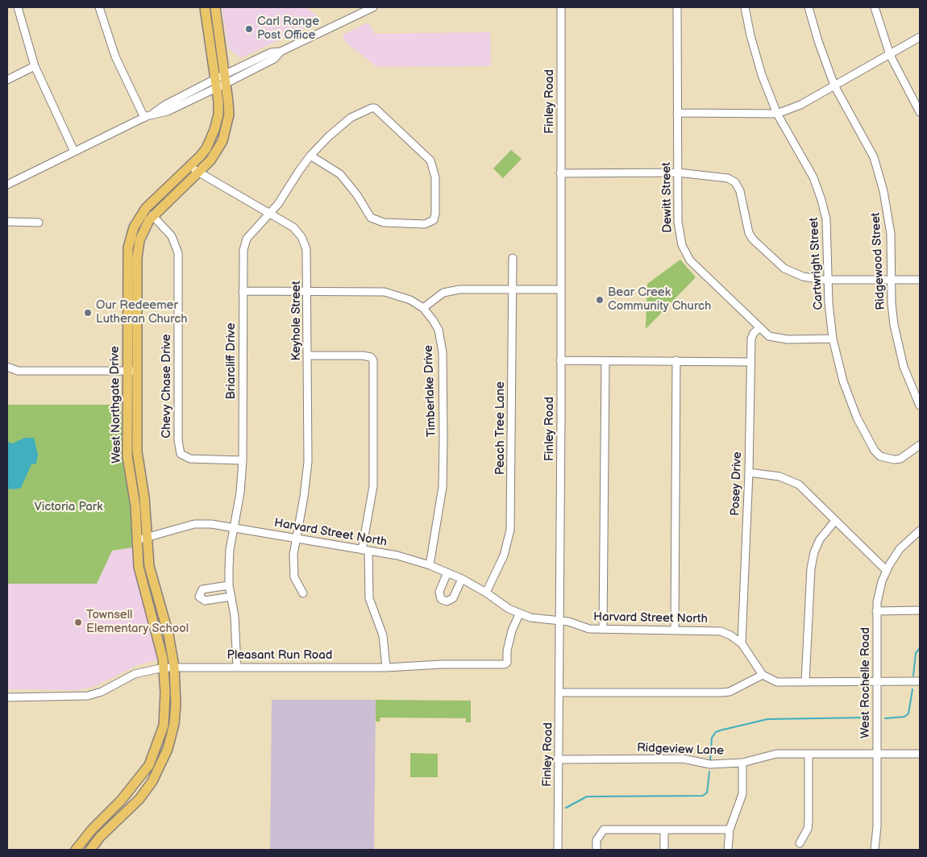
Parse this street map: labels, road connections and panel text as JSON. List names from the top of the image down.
{
  "streets": {
    "main road": ["West Northgate Drive"],
    "street": [
      "Finley Road",
      "Dewitt Street",
      "Ridgewood Street",
      "Cartwright Street",
      "Keyhole Street",
      "Briarcliff Drive",
      "Chevy Chase Drive",
      "Timberlake Drive",
      "Peach Tree Lane",
      "Posey Drive",
      "Harvard Street North",
      "Pleasant Run Road",
      "West Rochelle Road",
      "Ridgeview Lane"
    ]
  },
  "crossings": [
    ["Finley Road", "Harvard Street North"],
    ["Finley Road", "Ridgeview Lane"],
    ["Dewitt Street", "Cartwright Street"],
    ["Dewitt Street", "Posey Drive"],
    ["Keyhole Street", "Briarcliff Drive"],
    ["Keyhole Street", "Timberlake Drive"],
    ["Keyhole Street", "West Northgate Drive"],
    ["Keyhole Street", "Harvard Street North"],
    ["Briarcliff Drive", "Chevy Chase Drive"],
    ["Briarcliff Drive", "Timberlake Drive"],
    ["Briarcliff Drive", "Harvard Street North"],
    ["Briarcliff Drive", "Pleasant Run Road"],
    ["Chevy Chase Drive", "West Northgate Drive"],
    ["Timberlake Drive", "Harvard Street North"],
    ["West Northgate Drive", "Harvard Street North"],
    ["West Northgate Drive", "Pleasant Run Road"],
    ["Peach Tree Lane", "Harvard Street North"],
    ["Posey Drive", "Harvard Street North"],
    ["Harvard Street North", "Pleasant Run Road"],
    ["West Rochelle Road", "Ridgeview Lane"]
  ],
  "parks": ["Victoria Park"],
  "places": [
    "Carl Range Post Office",
    "Bear Creek Community Church",
    "Our Redeemer Lutheran Church",
    "Townsell Elementary School"
  ]
}
